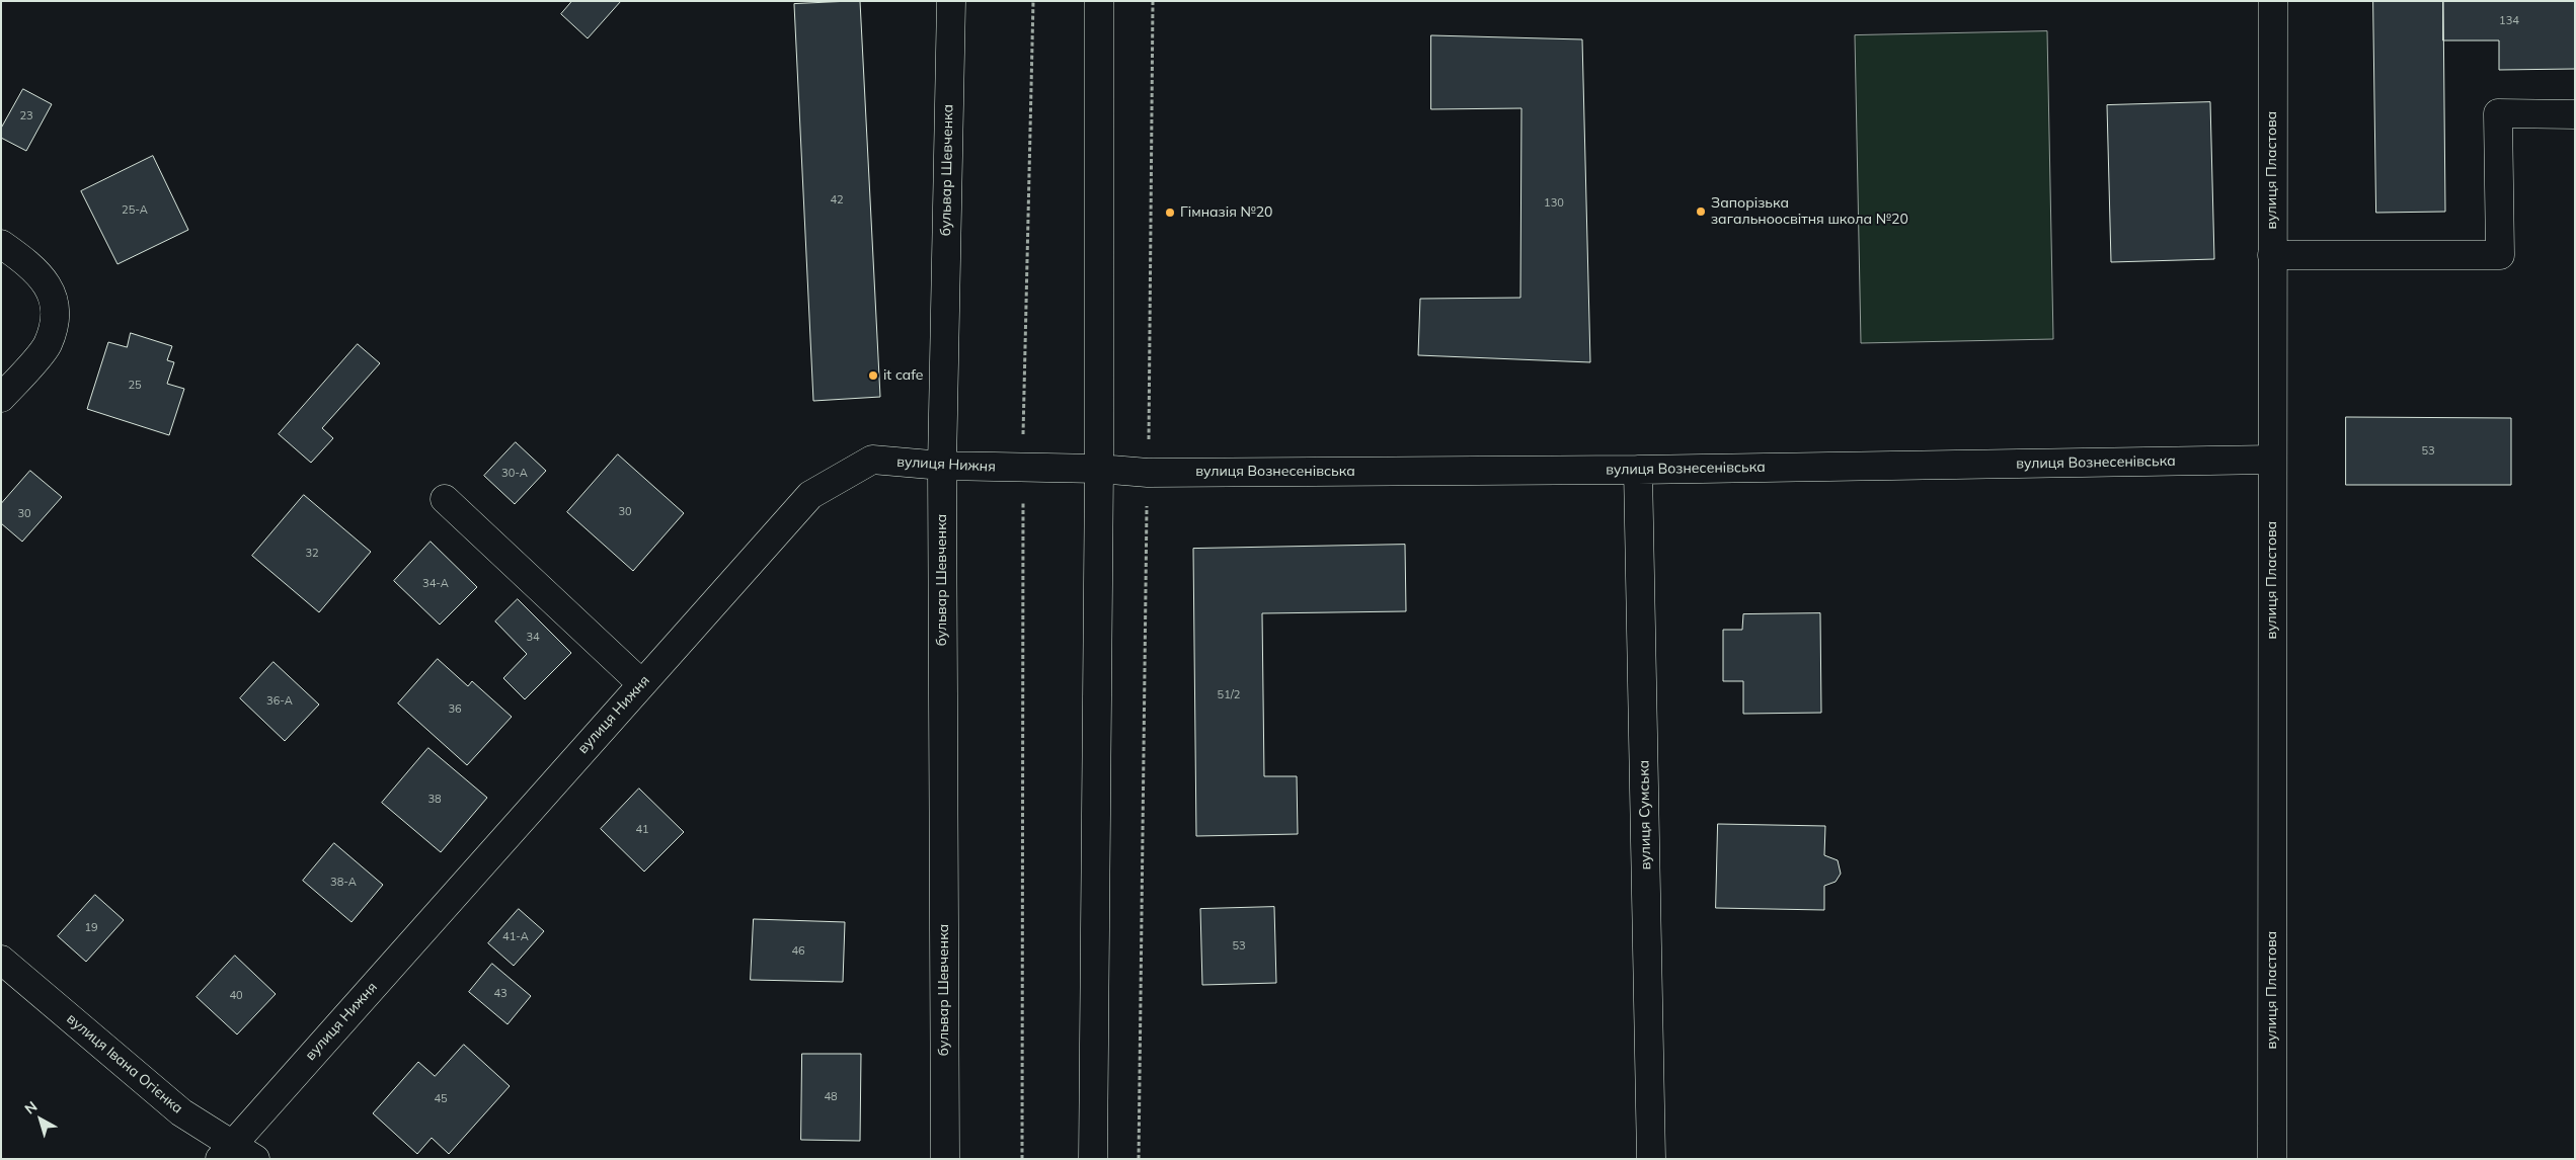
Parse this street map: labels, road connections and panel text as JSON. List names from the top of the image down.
{
  "streets": {
    "street": [
      "бульвар Шевченка",
      "вулиця Пластова",
      "вулиця Вознесенівська",
      "вулиця Нижня",
      "вулиця Сумська",
      "вулиця Івана Огієнка"
    ]
  },
  "crossings": [
    ["бульвар Шевченка", "вулиця Нижня"],
    ["вулиця Пластова", "вулиця Вознесенівська"],
    ["вулиця Вознесенівська", "вулиця Нижня"],
    ["вулиця Вознесенівська", "вулиця Сумська"],
    ["вулиця Нижня", "вулиця Івана Огієнка"]
  ],
  "places": ["Запорізька загальноосвітня школа №20", "Гімназія №20", "it cafe"],
  "house_numbers": [
    "134",
    "23",
    "42",
    "130",
    "25-А",
    "25",
    "53",
    "30-А",
    "30",
    "30",
    "32",
    "34-А",
    "34",
    "51/2",
    "36-А",
    "36",
    "38",
    "41",
    "38-А",
    "19",
    "41-А",
    "53",
    "46",
    "43",
    "40",
    "48",
    "45"
  ],
  "north": "top left"
}
